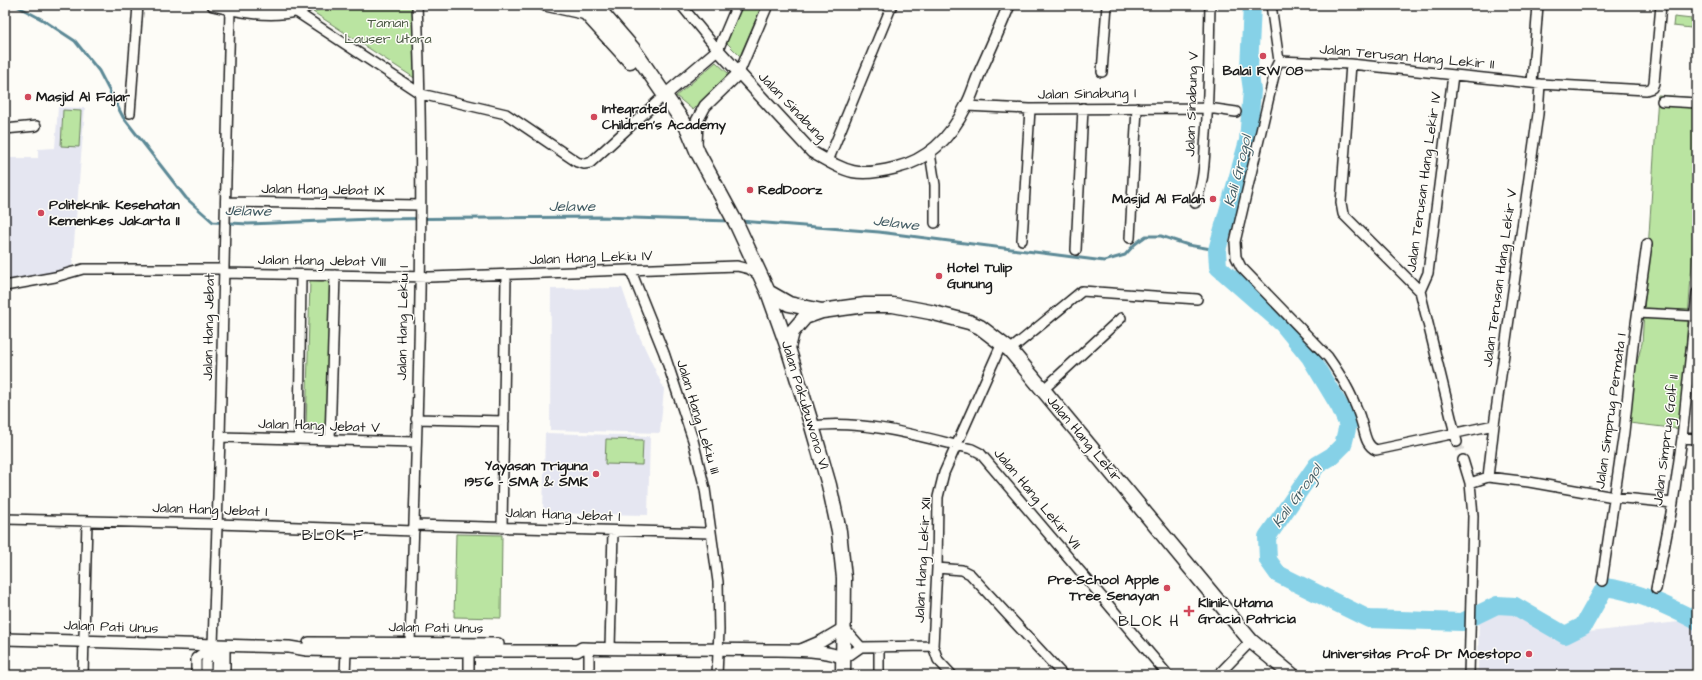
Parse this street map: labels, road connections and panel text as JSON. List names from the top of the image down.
{
  "streets": {
    "main road": ["Jalan Pakubuwono VI", "Jalan Hang Lekir"],
    "street": [
      "Jalan Terusan Hang Lekir II",
      "Jalan Sinabung I",
      "Jalan Sinabung V",
      "Jalan Sinabung",
      "Jalan Terusan Hang Lekir IV",
      "Jalan Hang Jebat IX",
      "Jalan Hang Lekiu IV",
      "Jalan Hang Jebat VIII",
      "Jalan Terusan Hang Lekir V",
      "Jalan Hang Lekiu I",
      "Jalan Hang Jebat",
      "Jalan Simprug Permata I",
      "Jalan Hang Lekiu III",
      "Jalan Hang Jebat V",
      "Jalan Simprug Golf II",
      "Jalan Hang Lekir VII",
      "Jalan Hang Jebat I",
      "Jalan Hang Lekir XII",
      "Jalan Pati Unus"
    ]
  },
  "crossings": [
    ["Jalan Terusan Hang Lekir II", "Jalan Terusan Hang Lekir IV"],
    ["Jalan Terusan Hang Lekir II", "Jalan Terusan Hang Lekir V"],
    ["Jalan Sinabung I", "Jalan Sinabung V"],
    ["Jalan Sinabung I", "Jalan Sinabung"],
    ["Jalan Hang Jebat IX", "Jalan Hang Lekiu I"],
    ["Jalan Hang Jebat IX", "Jalan Hang Jebat"],
    ["Jalan Hang Lekiu IV", "Jalan Hang Jebat VIII"],
    ["Jalan Hang Lekiu IV", "Jalan Hang Lekiu I"],
    ["Jalan Hang Lekiu IV", "Jalan Pakubuwono VI"],
    ["Jalan Hang Lekiu IV", "Jalan Hang Lekiu III"],
    ["Jalan Hang Jebat VIII", "Jalan Hang Lekiu I"],
    ["Jalan Hang Jebat VIII", "Jalan Hang Jebat"],
    ["Jalan Hang Lekiu I", "Jalan Hang Jebat V"],
    ["Jalan Hang Lekiu I", "Jalan Hang Jebat I"],
    ["Jalan Hang Lekiu I", "Jalan Pati Unus"],
    ["Jalan Hang Jebat", "Jalan Hang Jebat V"],
    ["Jalan Hang Jebat", "Jalan Hang Jebat I"],
    ["Jalan Hang Jebat", "Jalan Pati Unus"],
    ["Jalan Pakubuwono VI", "Jalan Hang Lekir"],
    ["Jalan Pakubuwono VI", "Jalan Hang Lekir VII"],
    ["Jalan Pakubuwono VI", "Jalan Pati Unus"],
    ["Jalan Hang Lekiu III", "Jalan Hang Jebat I"],
    ["Jalan Hang Lekiu III", "Jalan Pati Unus"],
    ["Jalan Hang Lekir", "Jalan Hang Lekir XII"],
    ["Jalan Hang Lekir VII", "Jalan Hang Lekir XII"]
  ],
  "districts": ["BLOK F", "BLOK H"],
  "water": ["Kali Grogol", "Jelawe"],
  "parks": ["Taman Lauser Utara"],
  "places": {
    "other": [
      "Balai RW 08",
      "Masjid Al Fajar",
      "Integrated Children's Academy",
      "RedDoorz",
      "Masjid Al Falah",
      "Politeknik Kesehatan Kemenkes Jakarta II",
      "Hotel Tulip Gunung",
      "Yayasan Triguna 1956 - SMA & SMK",
      "Pre-School Apple Tree Senayan",
      "Universitas Prof Dr Moestopo"
    ],
    "health": ["Klinik Utama Gracia Patricia"]
  }
}
